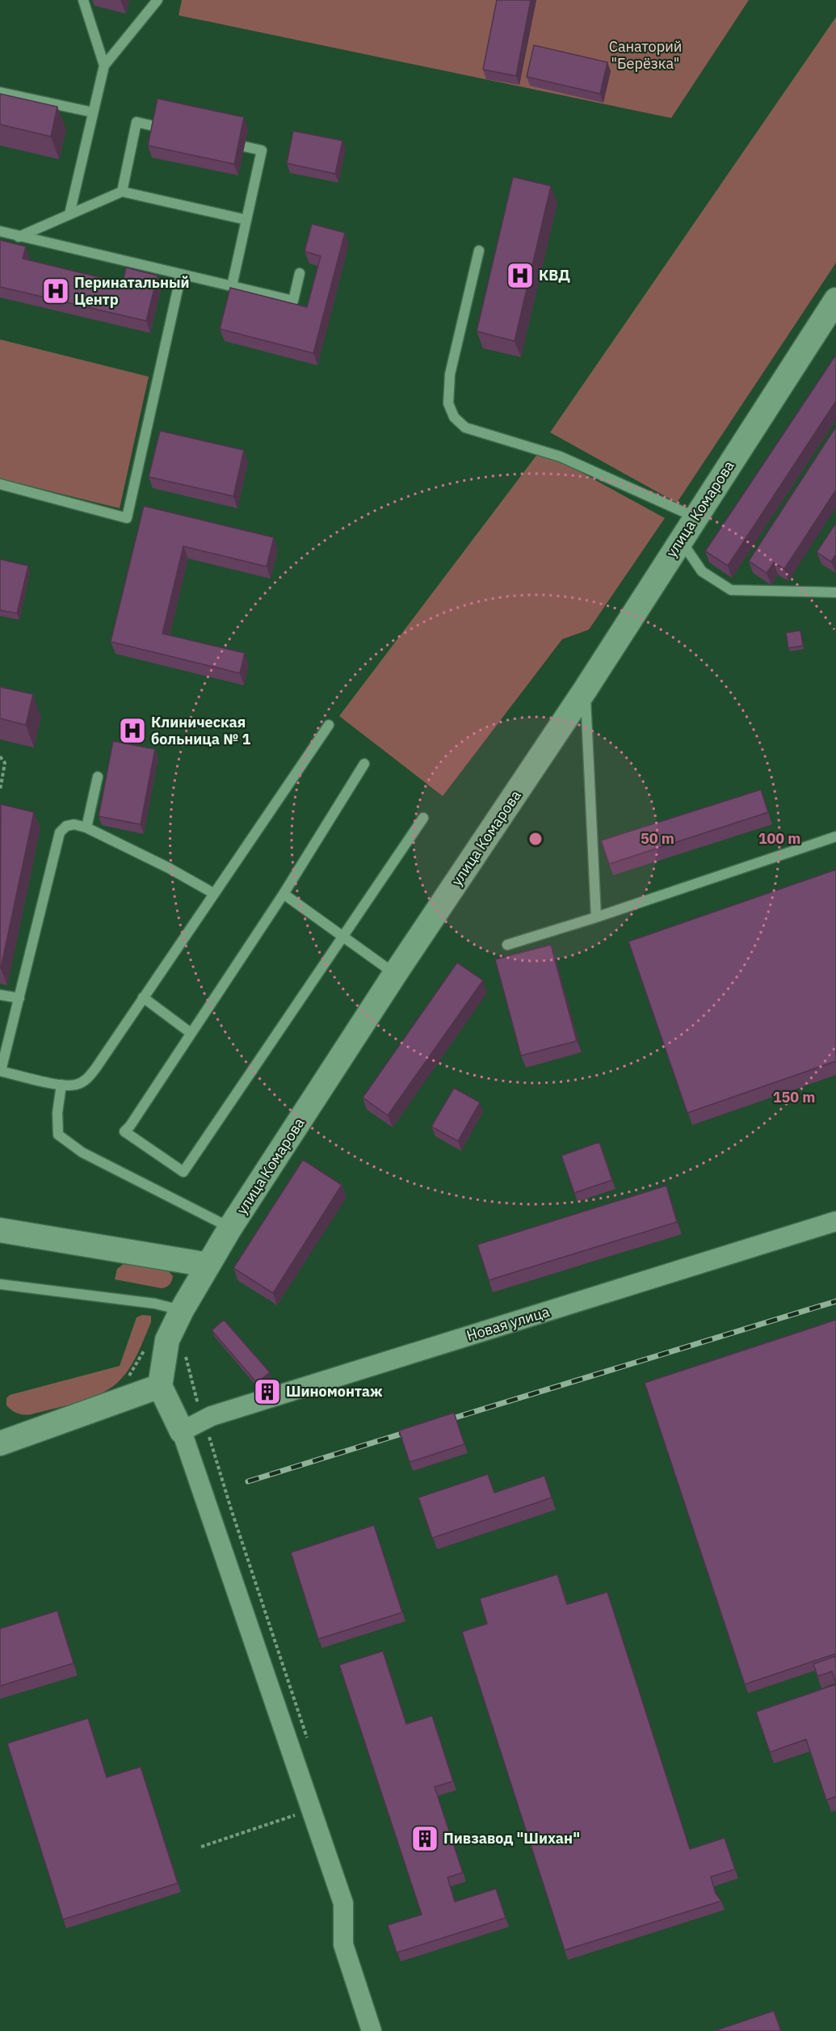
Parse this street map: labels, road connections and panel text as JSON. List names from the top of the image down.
{
  "streets": {
    "street": ["улица Комарова", "Новая улица"]
  },
  "parks": ["Санаторий \"Берёзка\""],
  "places": {
    "hospital": ["КВД", "Перинатальный Центр", "Клиническая больница № 1"],
    "building": ["Шиномонтаж", "Пивзавод \"Шихан\""]
  },
  "rings": ["50 m", "100 m", "150 m"]
}
